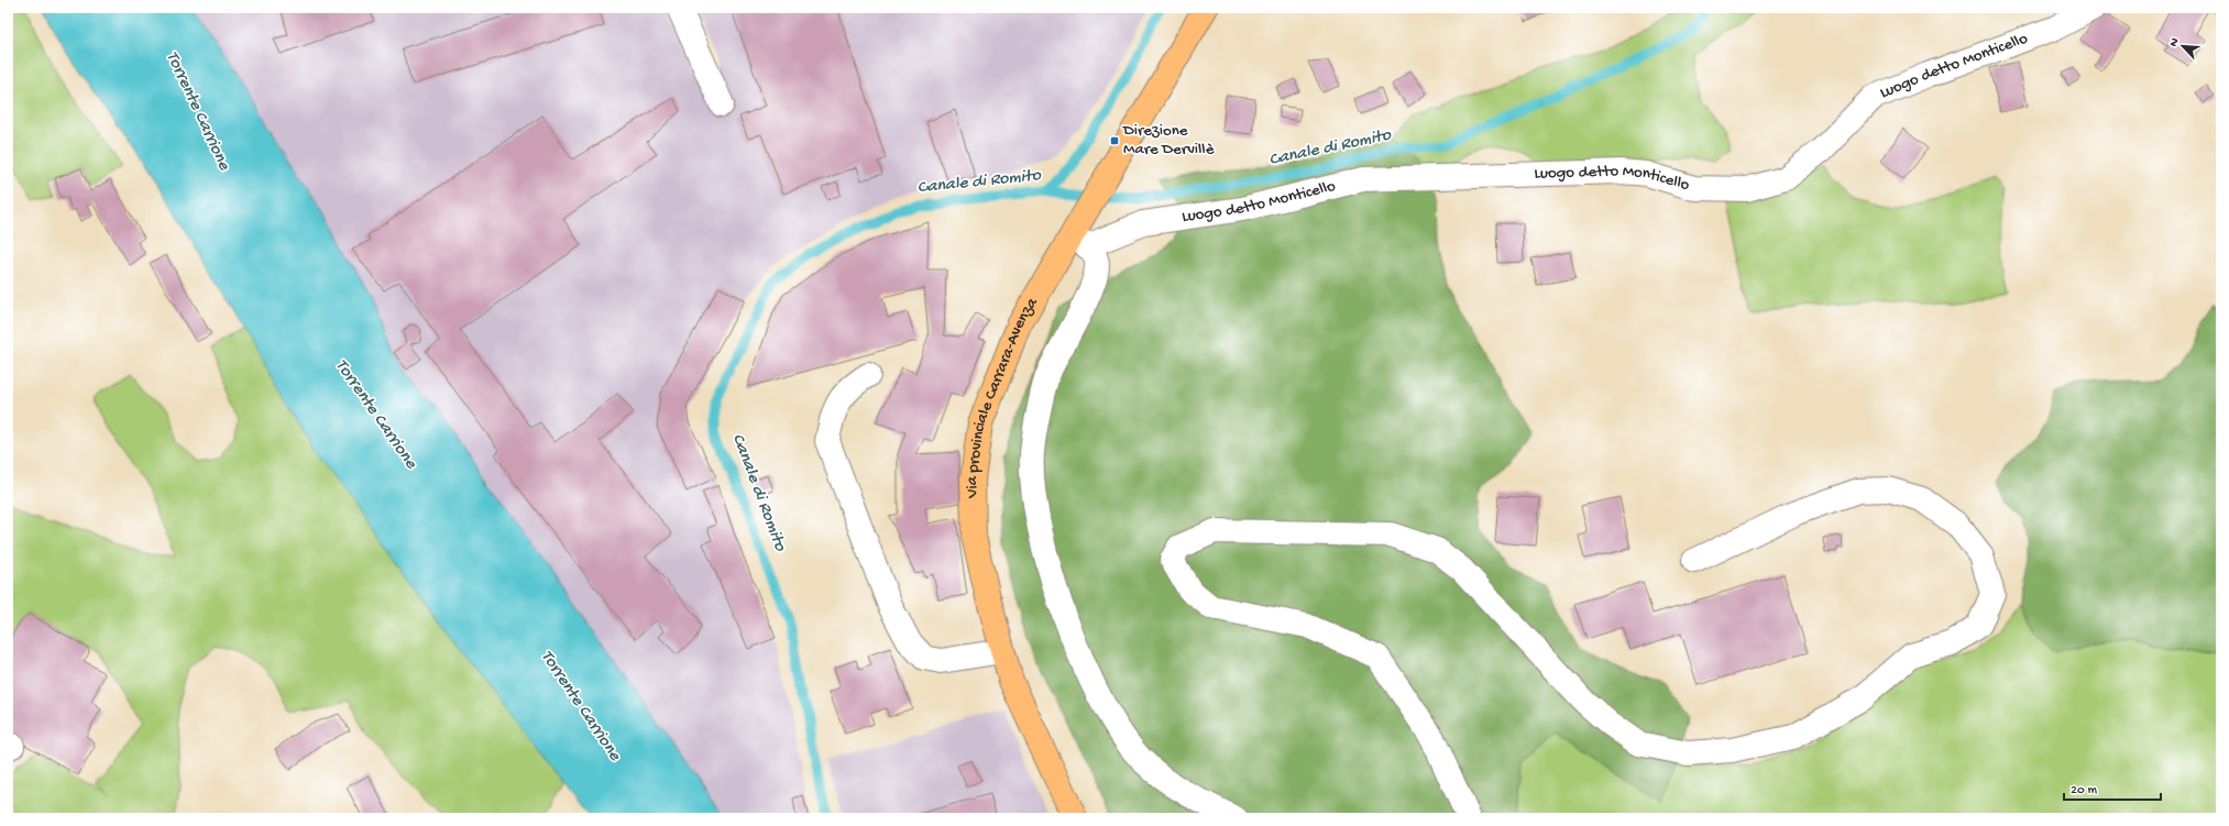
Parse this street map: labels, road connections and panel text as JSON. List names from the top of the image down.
{
  "streets": {
    "main road": ["Via provinciale Carrara-Avenza"],
    "street": ["Luogo detto Monticello"]
  },
  "crossings": [
    ["Luogo detto Monticello", "Via provinciale Carrara-Avenza"]
  ],
  "water": ["Torrente Carrione", "Canale di Romito"],
  "places": {
    "transit": ["Direzione Mare Dervillè"]
  },
  "scale_bar": "20 m",
  "north": "top left"
}
